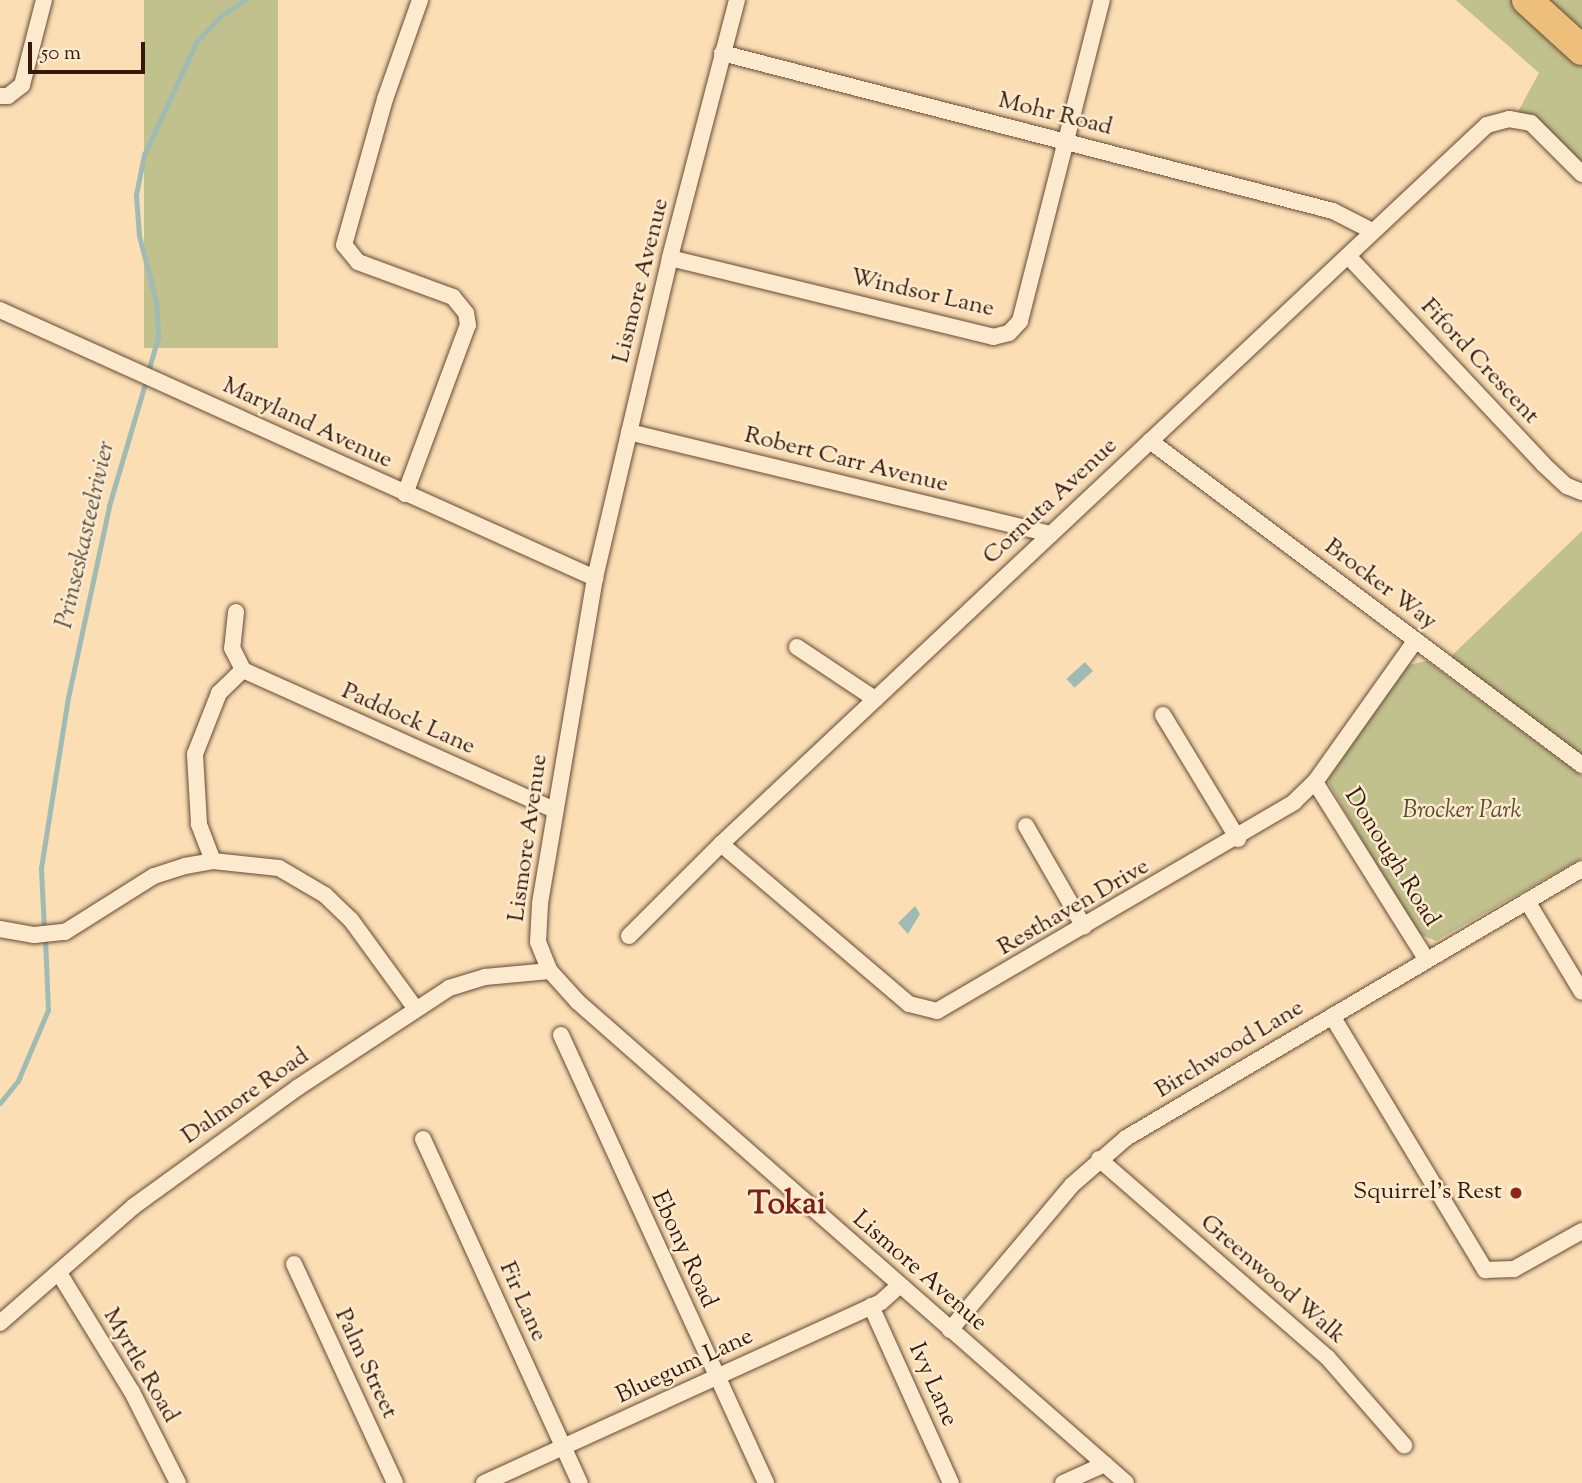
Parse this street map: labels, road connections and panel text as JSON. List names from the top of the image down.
{
  "streets": {
    "street": [
      "Mohr Road",
      "Lismore Avenue",
      "Windsor Lane",
      "Fiford Crescent",
      "Maryland Avenue",
      "Robert Carr Avenue",
      "Cornuta Avenue",
      "Brocker Way",
      "Paddock Lane",
      "Donough Road",
      "Resthaven Drive",
      "Birchwood Lane",
      "Dalmore Road",
      "Ebony Road",
      "Greenwood Walk",
      "Fir Lane",
      "Palm Street",
      "Myrtle Road",
      "Bluegum Lane",
      "Ivy Lane"
    ]
  },
  "crossings": [
    ["Mohr Road", "Lismore Avenue"],
    ["Mohr Road", "Windsor Lane"],
    ["Mohr Road", "Cornuta Avenue"],
    ["Lismore Avenue", "Windsor Lane"],
    ["Lismore Avenue", "Maryland Avenue"],
    ["Lismore Avenue", "Robert Carr Avenue"],
    ["Lismore Avenue", "Paddock Lane"],
    ["Lismore Avenue", "Birchwood Lane"],
    ["Lismore Avenue", "Dalmore Road"],
    ["Lismore Avenue", "Bluegum Lane"],
    ["Fiford Crescent", "Cornuta Avenue"],
    ["Robert Carr Avenue", "Cornuta Avenue"],
    ["Cornuta Avenue", "Brocker Way"],
    ["Cornuta Avenue", "Resthaven Drive"],
    ["Brocker Way", "Resthaven Drive"],
    ["Donough Road", "Resthaven Drive"],
    ["Donough Road", "Birchwood Lane"],
    ["Birchwood Lane", "Greenwood Walk"],
    ["Dalmore Road", "Myrtle Road"],
    ["Ebony Road", "Bluegum Lane"],
    ["Fir Lane", "Bluegum Lane"],
    ["Bluegum Lane", "Ivy Lane"]
  ],
  "districts": ["Tokai"],
  "water": ["Prinseskasteelrivier"],
  "parks": ["Brocker Park"],
  "places": ["Squirrel's Rest"],
  "scale_bar": "50 m"
}
